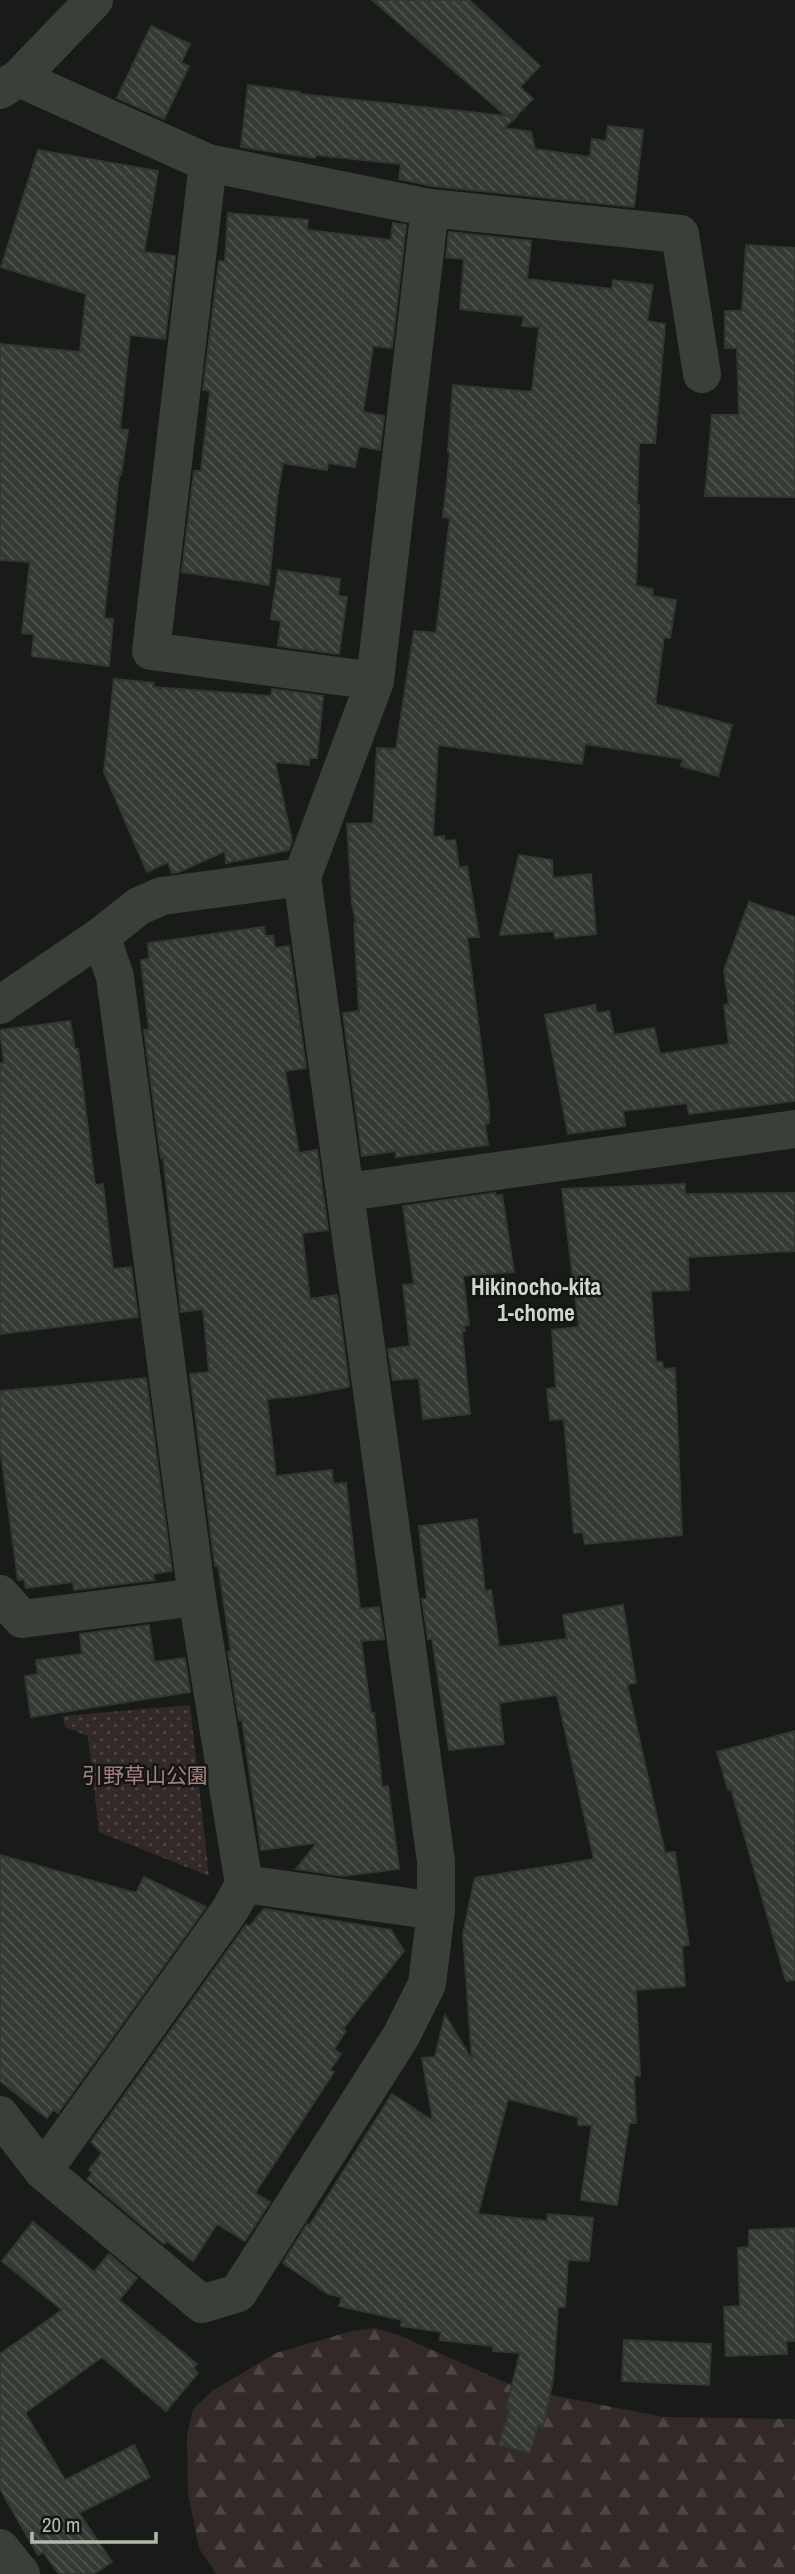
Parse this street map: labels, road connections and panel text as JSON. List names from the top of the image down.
{
  "districts": ["Hikinocho-kita 1-chome"],
  "parks": ["引野草山公園"],
  "scale_bar": "20 m"
}
